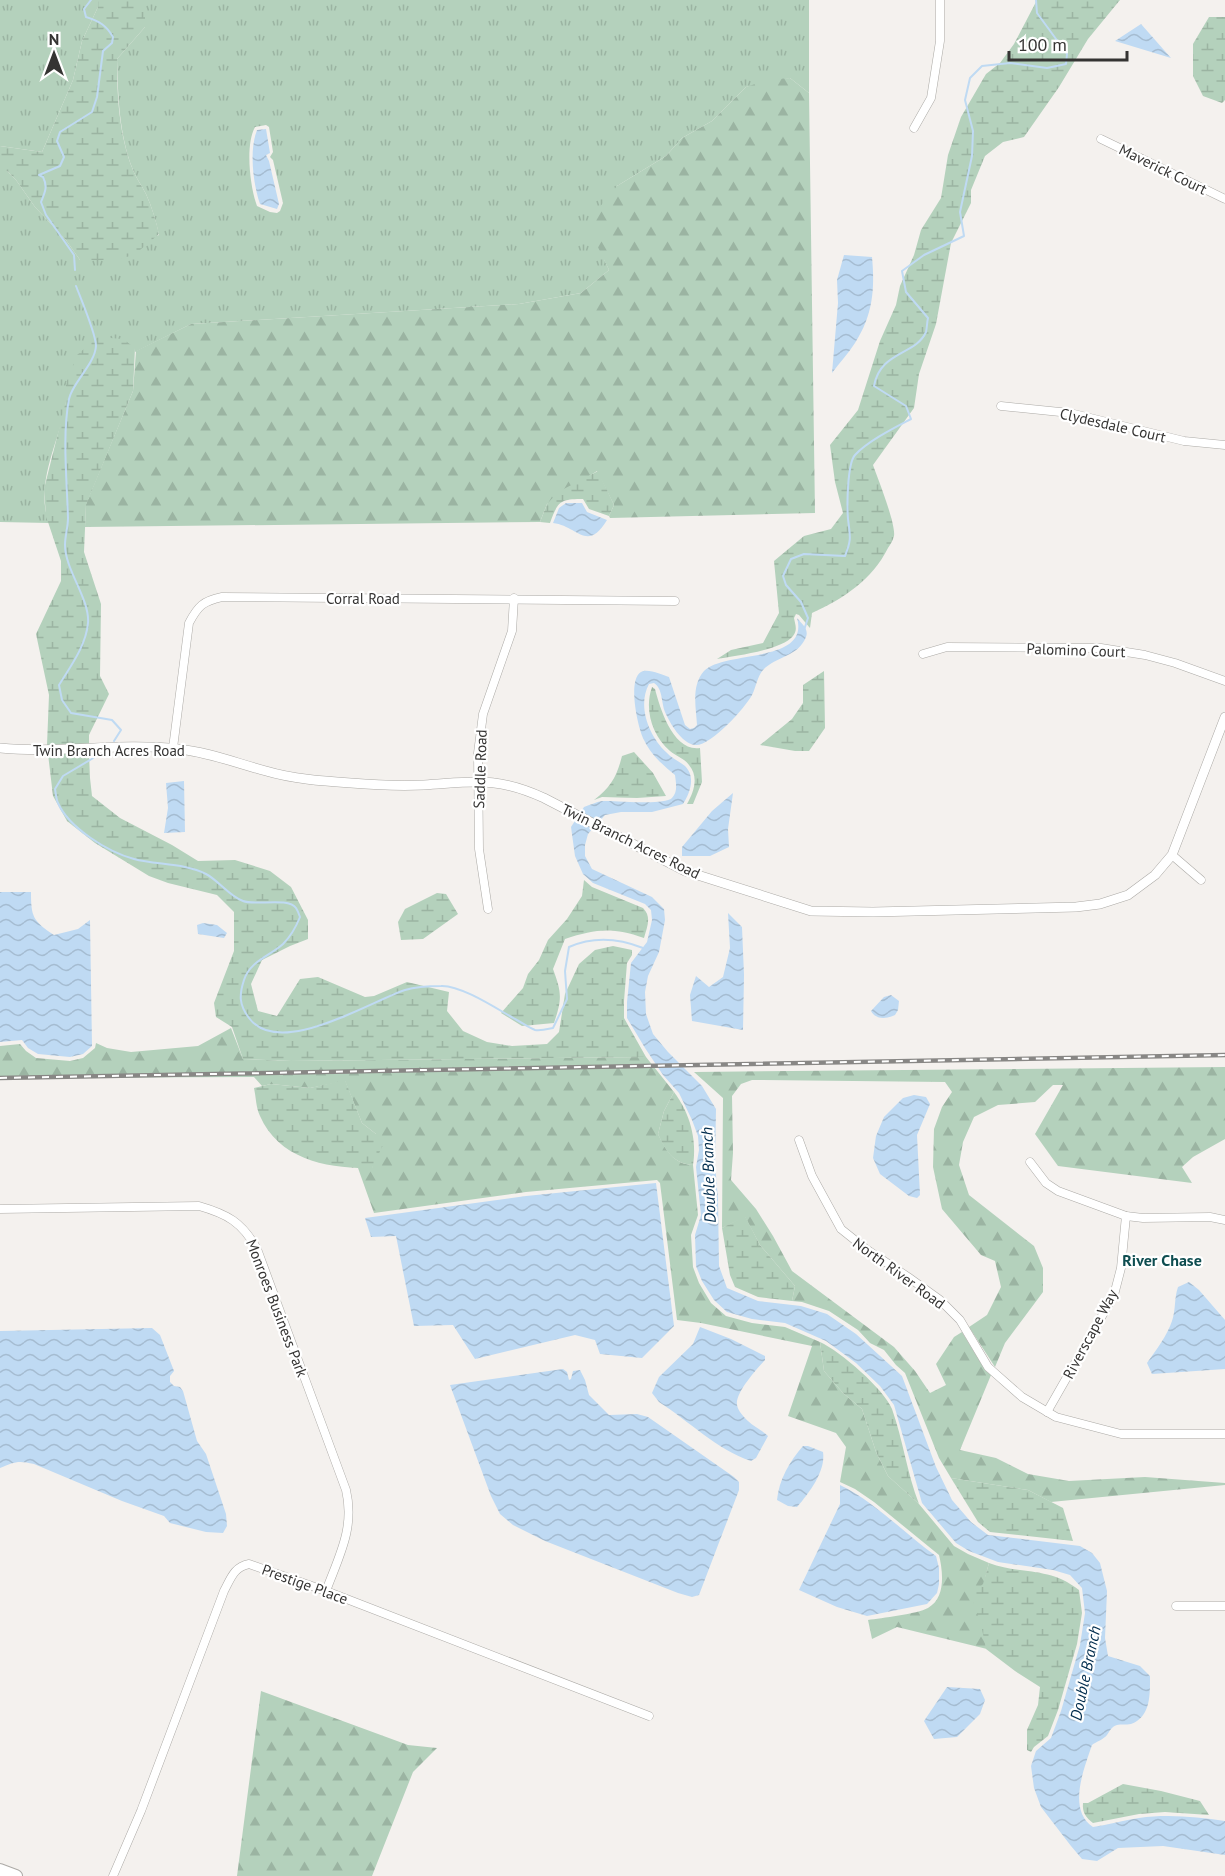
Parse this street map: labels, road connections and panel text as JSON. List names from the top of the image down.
{
  "streets": {
    "street": [
      "Maverick Court",
      "Clydesdale Court",
      "Corral Road",
      "Palomino Court",
      "Twin Branch Acres Road",
      "Saddle Road",
      "North River Road",
      "Monroes Business Park",
      "Riverscape Way",
      "Prestige Place"
    ]
  },
  "crossings": [
    ["Corral Road", "Twin Branch Acres Road"],
    ["Corral Road", "Saddle Road"],
    ["Twin Branch Acres Road", "Saddle Road"],
    ["North River Road", "Riverscape Way"],
    ["Monroes Business Park", "Prestige Place"]
  ],
  "districts": ["River Chase"],
  "water": ["Double Branch"],
  "scale_bar": "100 m",
  "north": "top"
}
